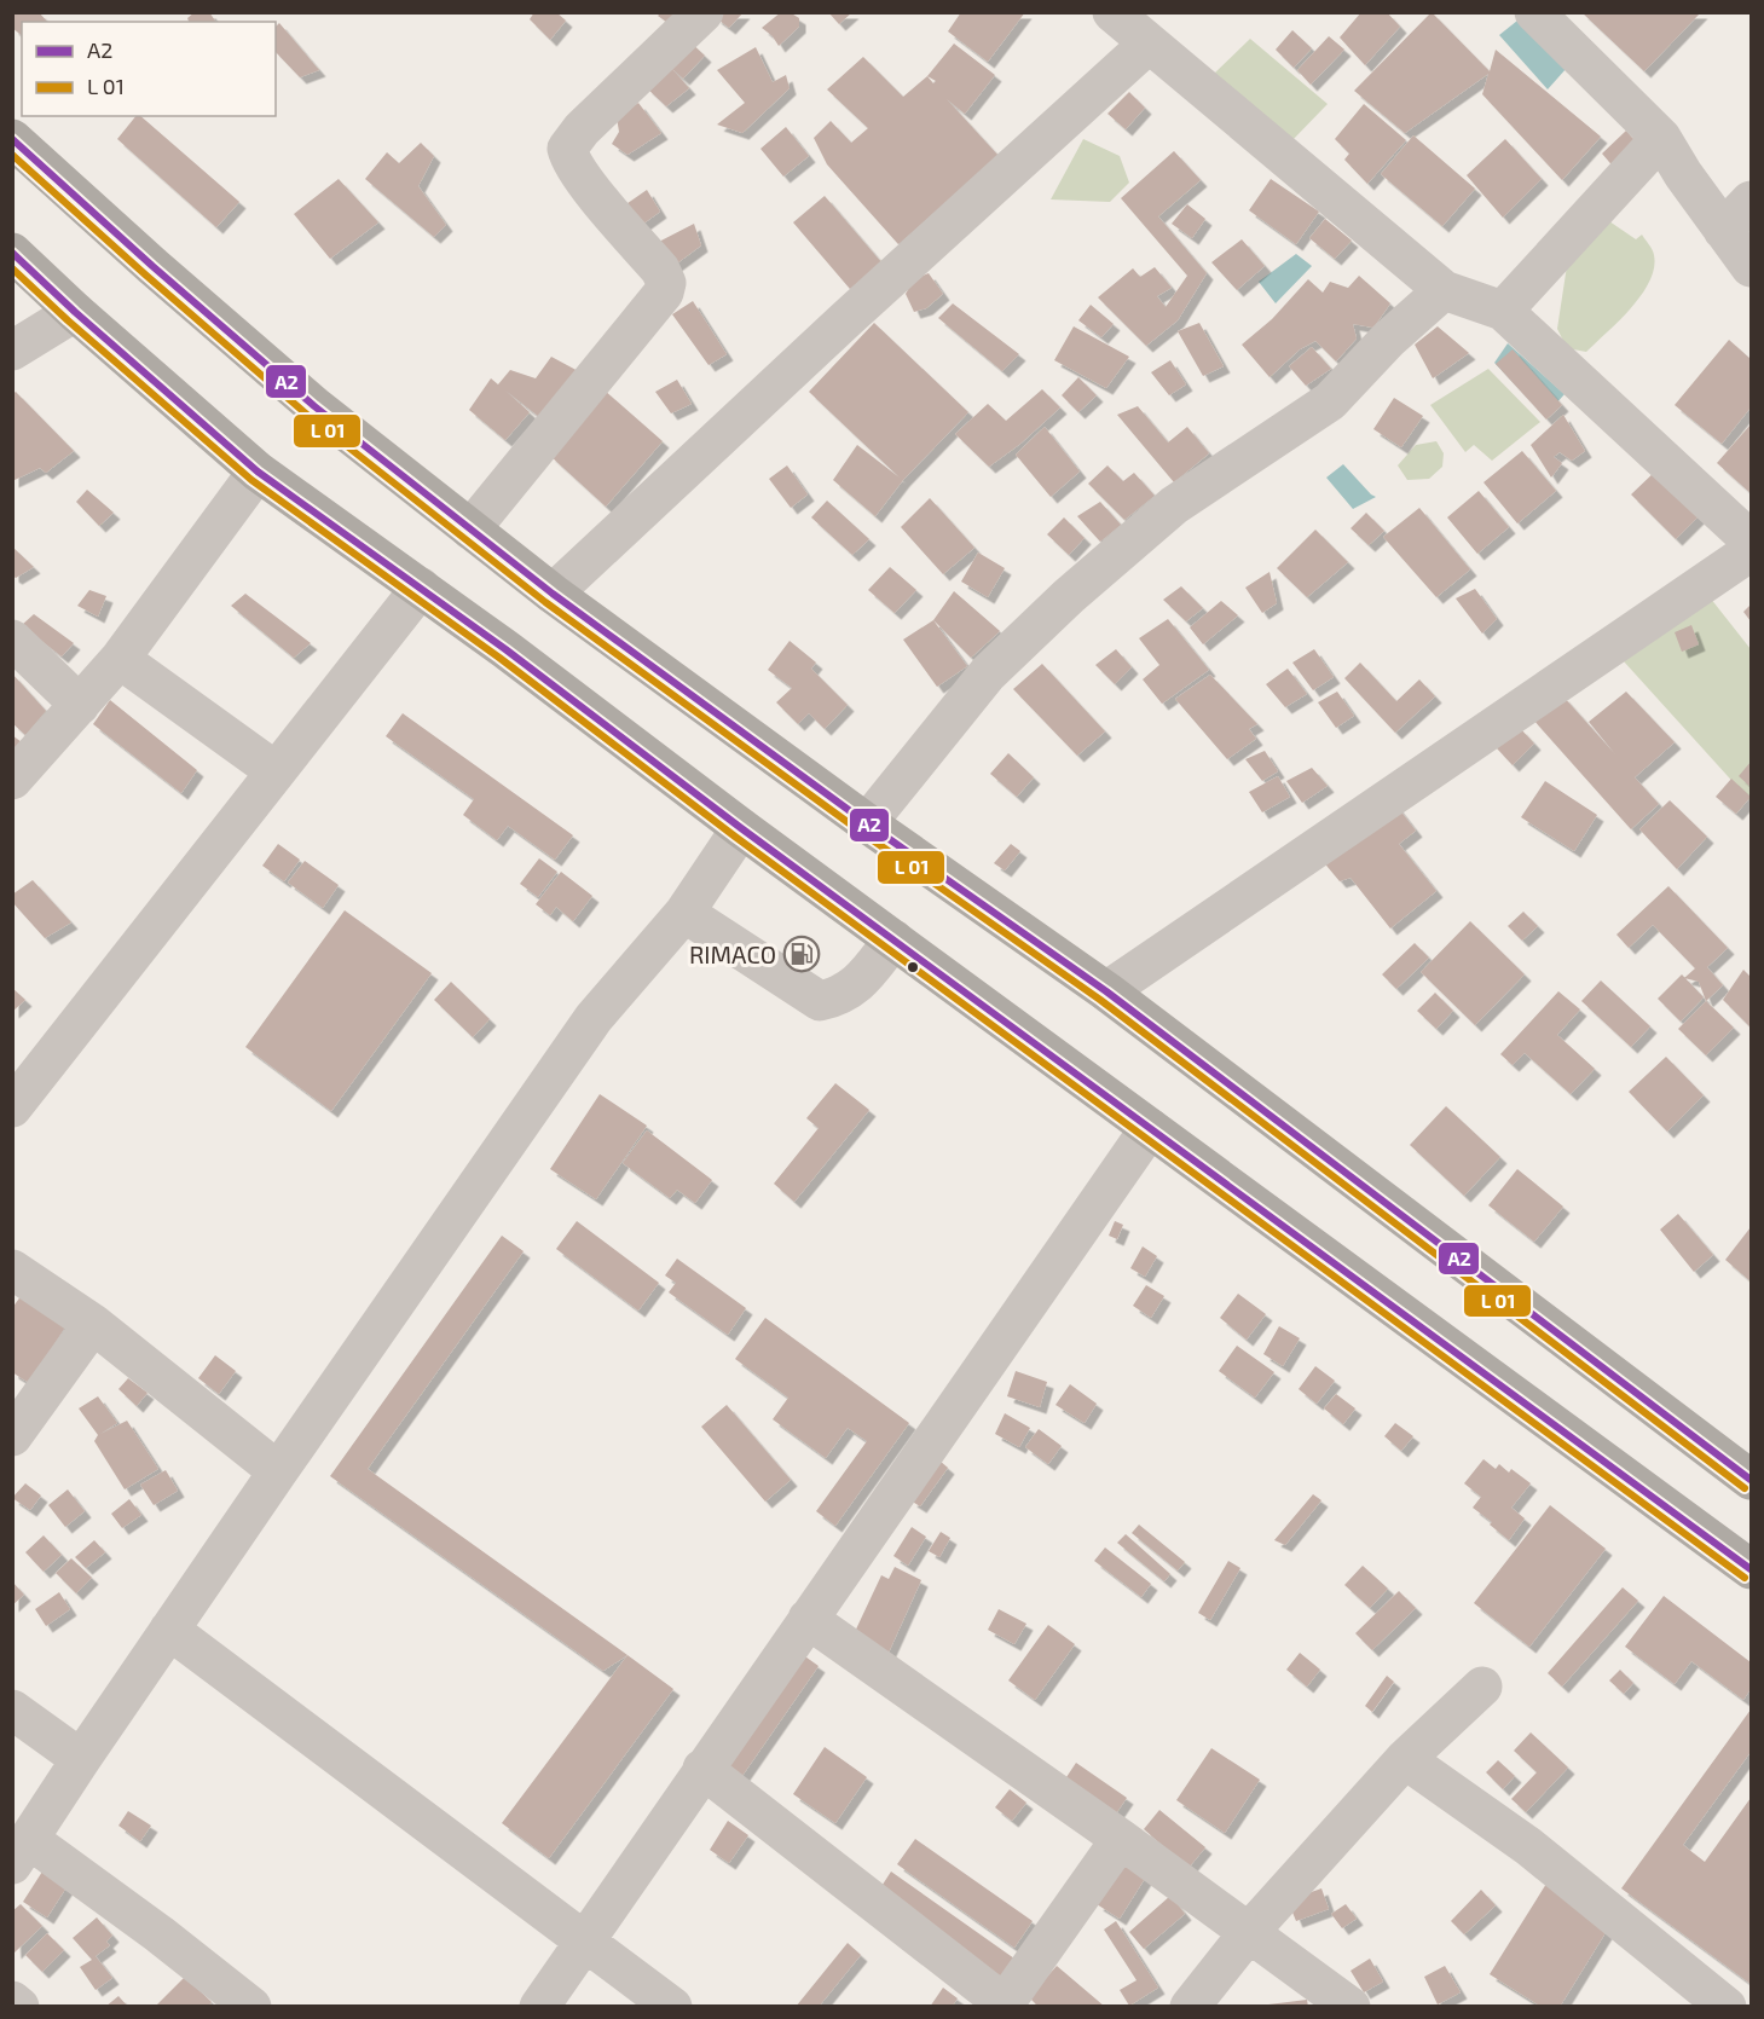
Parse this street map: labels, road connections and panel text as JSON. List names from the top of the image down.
{
  "places": {
    "fuel station": ["RIMACO"]
  },
  "lines": ["transit line A2"],
  "legend": ["A2", "L 01"]
}
